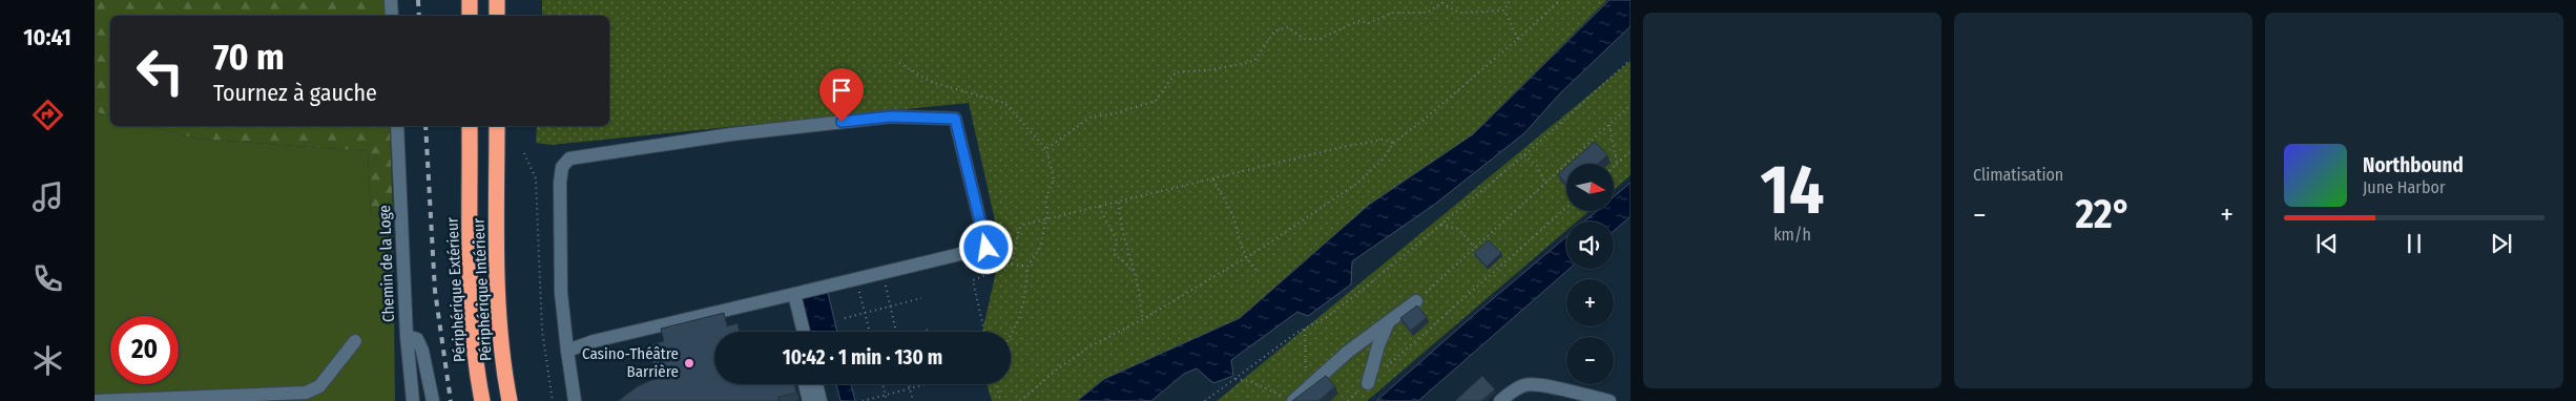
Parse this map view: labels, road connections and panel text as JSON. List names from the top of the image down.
{
  "streets": {
    "highway": ["Périphérique Extérieur", "Périphérique Intérieur"],
    "street": ["Chemin de la Loge"]
  },
  "places": ["Casino-Théâtre Barrière"],
  "north": "right",
  "page": {
    "tabs": "10:41",
    "tile": [
      ["14", "km/h"],
      "Climatisation"
    ],
    "turn": ["70 m", "Tournez à gauche"],
    "song": ["Northbound", "June Harbor"],
    "map_buttons": ["+", "−"],
    "heat": ["−", "22°", "+"],
    "limit": "20",
    "trip": "10:42 · 1 min · 130 m"
  }
}
